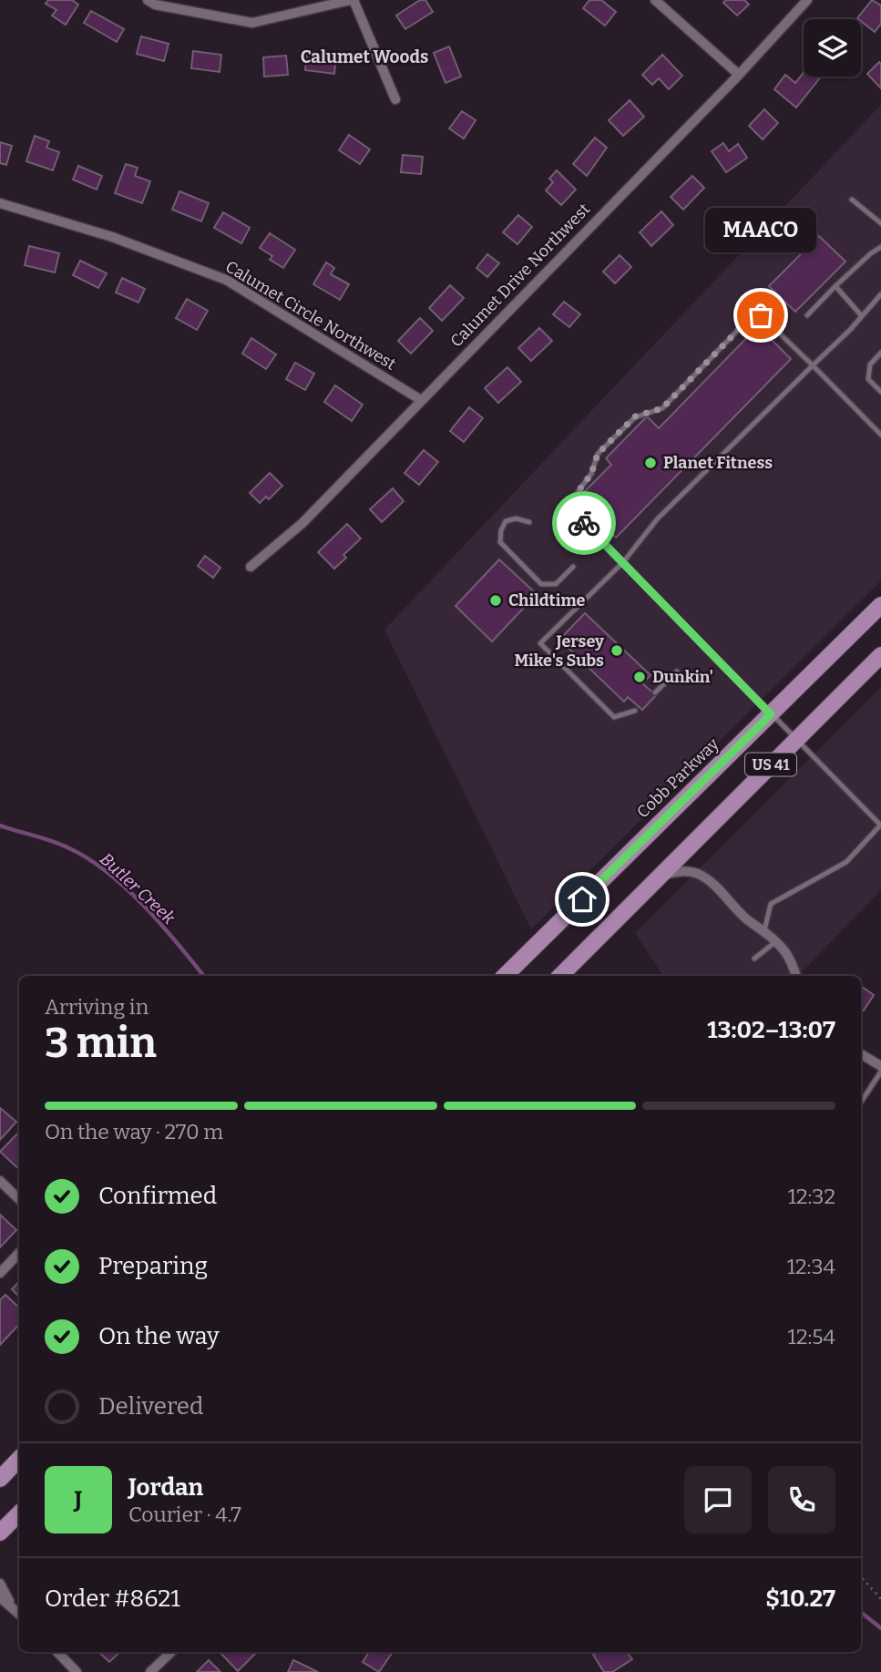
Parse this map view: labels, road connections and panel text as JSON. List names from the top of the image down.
{
  "streets": {
    "main road": ["US 41", "Cobb Parkway"],
    "street": ["Calumet Drive Northwest", "Calumet Circle Northwest"]
  },
  "crossings": [
    ["Calumet Drive Northwest", "Calumet Circle Northwest"]
  ],
  "districts": ["Calumet Woods"],
  "water": ["Butler Creek"],
  "places": [
    "MAACO",
    "Planet Fitness",
    "Childtime",
    "Jersey Mike's Subs",
    "Dunkin'"
  ],
  "page": {
    "bubble": "MAACO",
    "heading": ["3 min", "Arriving in", "13:02–13:07"],
    "panel": [
      "Jordan",
      "Courier · 4.7",
      "Order #8621",
      "$10.27"
    ],
    "bar": "On the way · 270 m",
    "list": [
      ["Confirmed", "12:32"],
      ["Preparing", "12:34"],
      ["On the way", "12:54"],
      "Delivered"
    ],
    "round": "J"
  }
}
